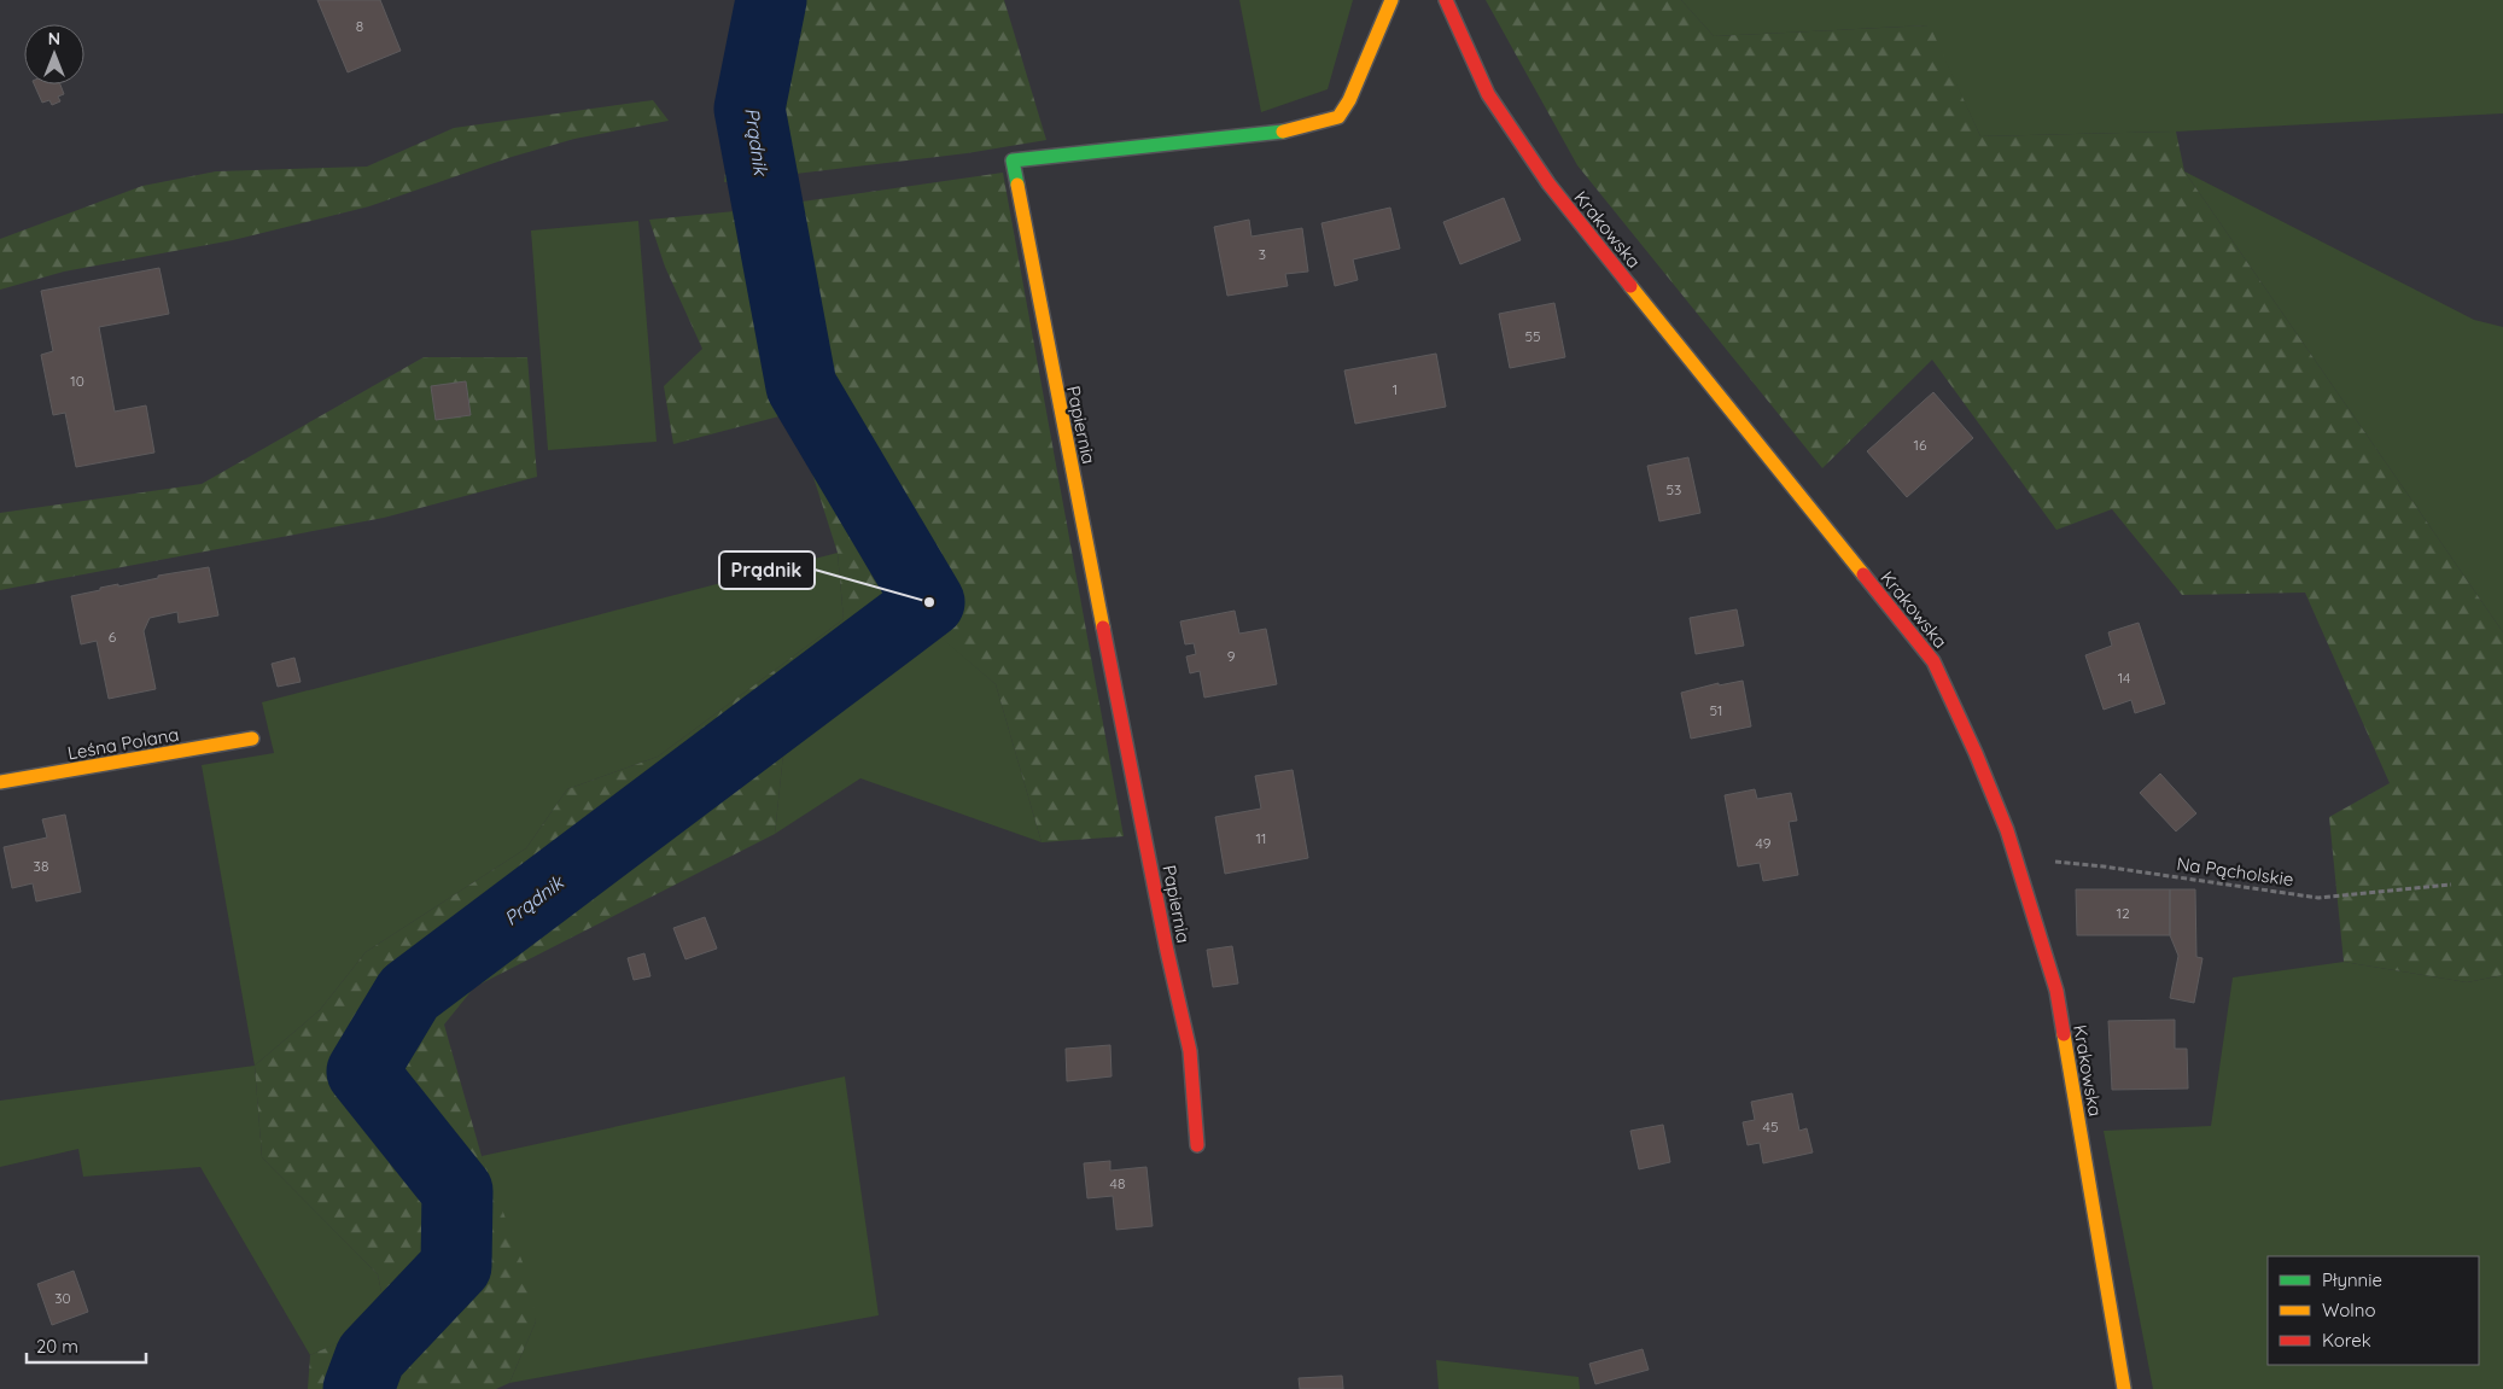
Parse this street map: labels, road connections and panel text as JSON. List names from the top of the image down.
{
  "streets": {
    "street": ["Krakowska", "Papiernia", "Leśna Polana"],
    "path": ["Na Pącholskie"]
  },
  "crossings": [
    ["Krakowska", "Na Pącholskie"]
  ],
  "water": ["Prądnik"],
  "places": ["Prądnik"],
  "house_numbers": [
    "8",
    "3",
    "55",
    "10",
    "1",
    "16",
    "53",
    "6",
    "9",
    "14",
    "51",
    "11",
    "49",
    "38",
    "12",
    "45",
    "48",
    "30"
  ],
  "legend": ["Płynnie", "Wolno", "Korek"],
  "scale_bar": "20 m",
  "north": "top"
}
